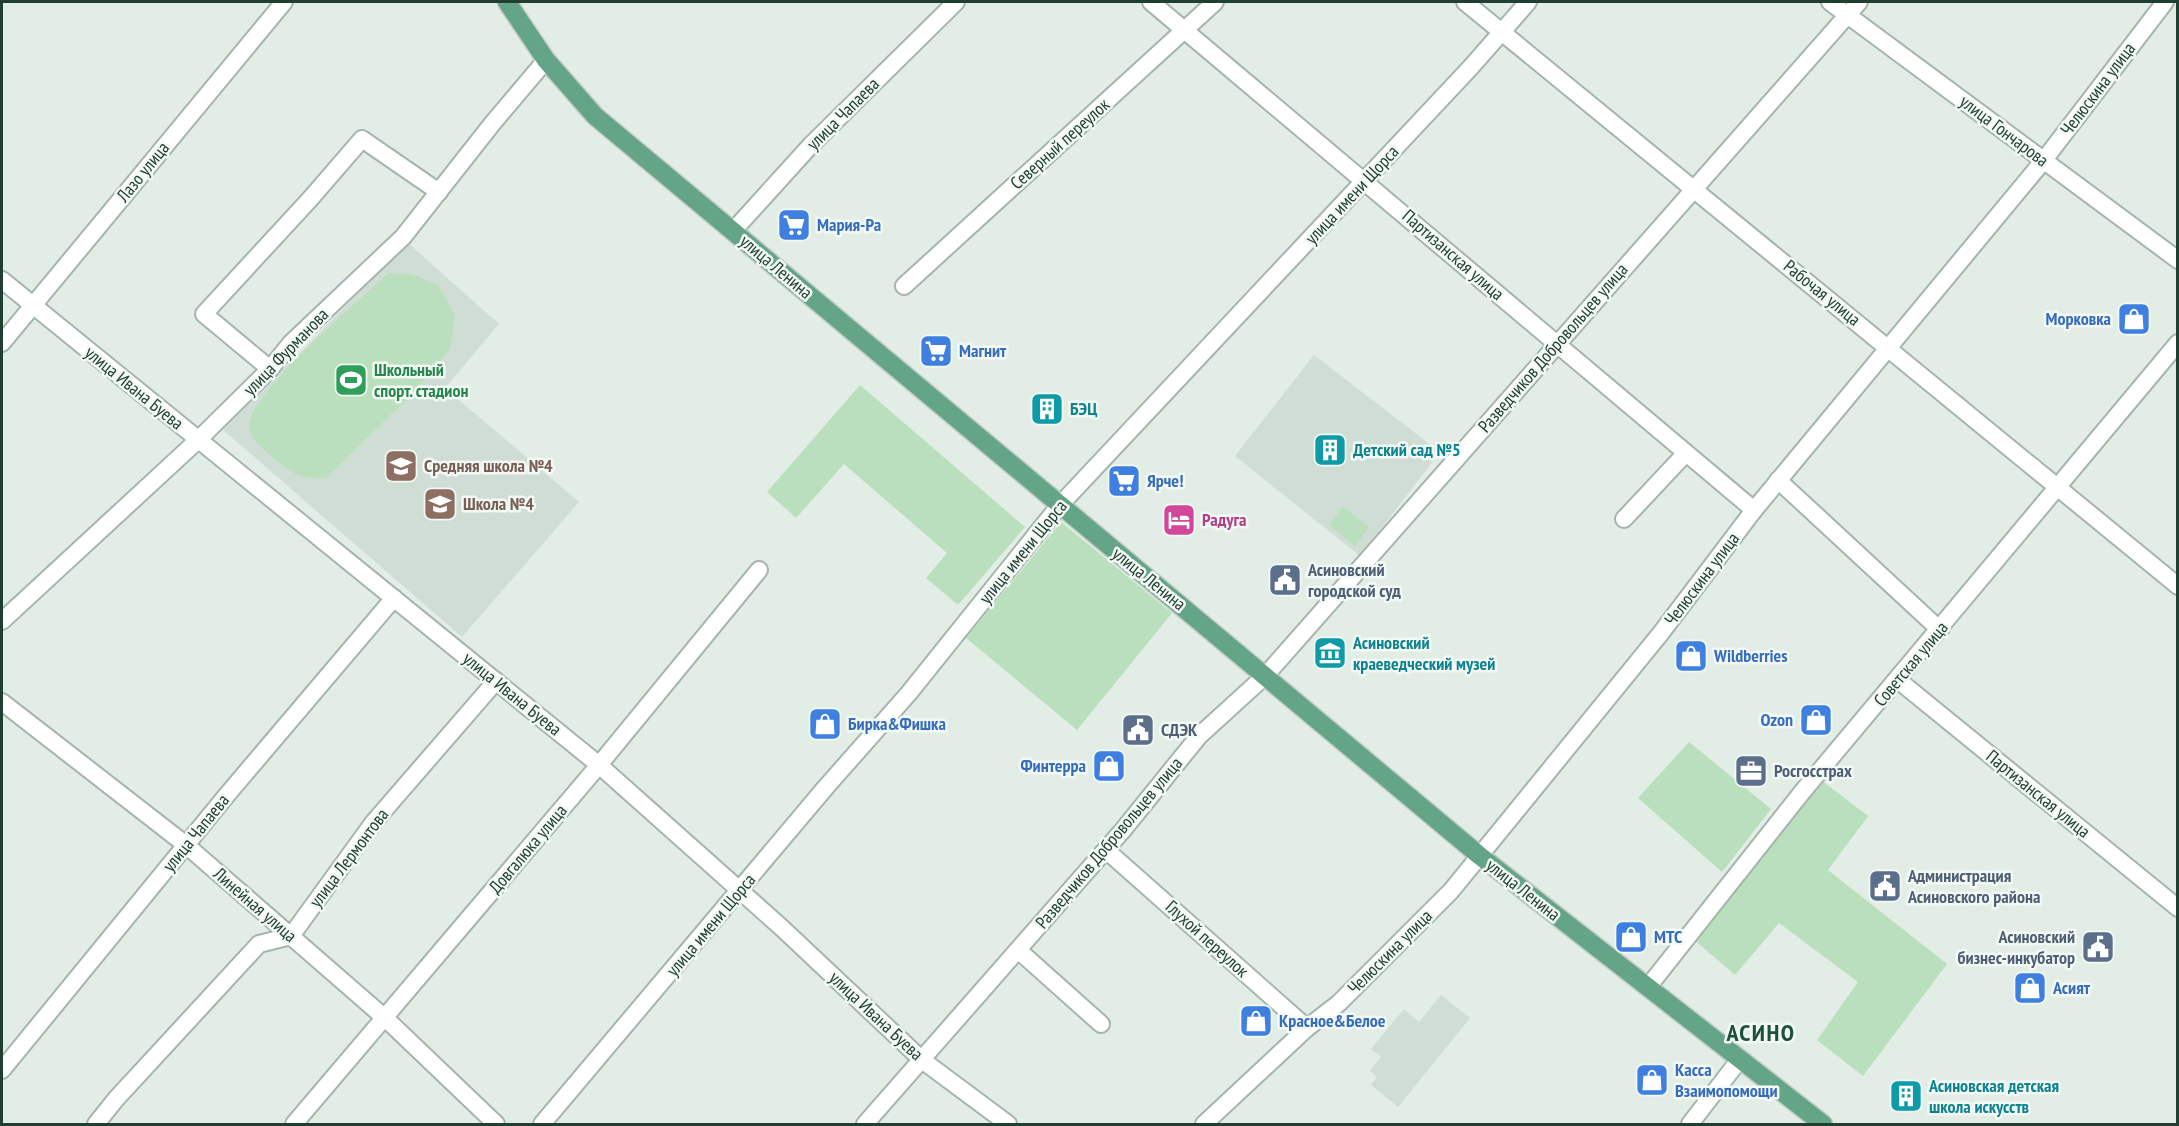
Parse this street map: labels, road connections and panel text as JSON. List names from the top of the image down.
{
  "streets": {
    "main road": ["улица Ленина"],
    "street": [
      "Челюскина улица",
      "улица Чапаева",
      "улица Гончарова",
      "Северный переулок",
      "Лазо улица",
      "улица имени Щорса",
      "Партизанская улица",
      "Рабочая улица",
      "Разведчиков Добровольцев улица",
      "улица Фурманова",
      "улица Ивана Буева",
      "Советская улица",
      "Довгалюка улица",
      "улица Лермонтова",
      "Линейная улица",
      "Глухой переулок"
    ]
  },
  "crossings": [
    ["Челюскина улица", "улица Гончарова"],
    ["Челюскина улица", "Партизанская улица"],
    ["Челюскина улица", "улица Ленина"],
    ["Челюскина улица", "Рабочая улица"],
    ["Челюскина улица", "Глухой переулок"],
    ["улица Чапаева", "улица Ленина"],
    ["улица Чапаева", "улица Ивана Буева"],
    ["улица Чапаева", "Линейная улица"],
    ["улица Гончарова", "Разведчиков Добровольцев улица"],
    ["Северный переулок", "Партизанская улица"],
    ["Лазо улица", "улица Ивана Буева"],
    ["улица имени Щорса", "Партизанская улица"],
    ["улица имени Щорса", "улица Ленина"],
    ["улица имени Щорса", "Рабочая улица"],
    ["улица имени Щорса", "улица Ивана Буева"],
    ["Партизанская улица", "Разведчиков Добровольцев улица"],
    ["Партизанская улица", "Советская улица"],
    ["улица Ленина", "Разведчиков Добровольцев улица"],
    ["улица Ленина", "улица Фурманова"],
    ["улица Ленина", "Советская улица"],
    ["Рабочая улица", "Разведчиков Добровольцев улица"],
    ["Рабочая улица", "Советская улица"],
    ["Разведчиков Добровольцев улица", "улица Ивана Буева"],
    ["Разведчиков Добровольцев улица", "Глухой переулок"],
    ["улица Фурманова", "улица Ивана Буева"],
    ["улица Ивана Буева", "Довгалюка улица"],
    ["улица Ивана Буева", "улица Лермонтова"],
    ["Довгалюка улица", "Линейная улица"],
    ["улица Лермонтова", "Линейная улица"]
  ],
  "districts": ["АСИНО"],
  "places": {
    "supermarket": ["Мария-Ра", "Магнит", "Ярче!"],
    "shop": [
      "Морковка",
      "Wildberries",
      "Ozon",
      "Бирка&Фишка",
      "Финтерра",
      "МТС",
      "Асият",
      "Красное&Белое",
      "Касса Взаимопомощи"
    ],
    "sports": ["Школьный спорт. стадион"],
    "building": ["БЭЦ", "Детский сад №5", "Асиновская детская школа искусств"],
    "school or university": ["Средняя школа №4", "Школа №4"],
    "hotel": ["Радуга"],
    "public building": [
      "Асиновский городской суд",
      "СДЭК",
      "Администрация Асиновского района",
      "Асиновский бизнес-инкубатор"
    ],
    "museum": ["Асиновский краеведческий музей"],
    "office": ["Росгосстрах"]
  }
}
